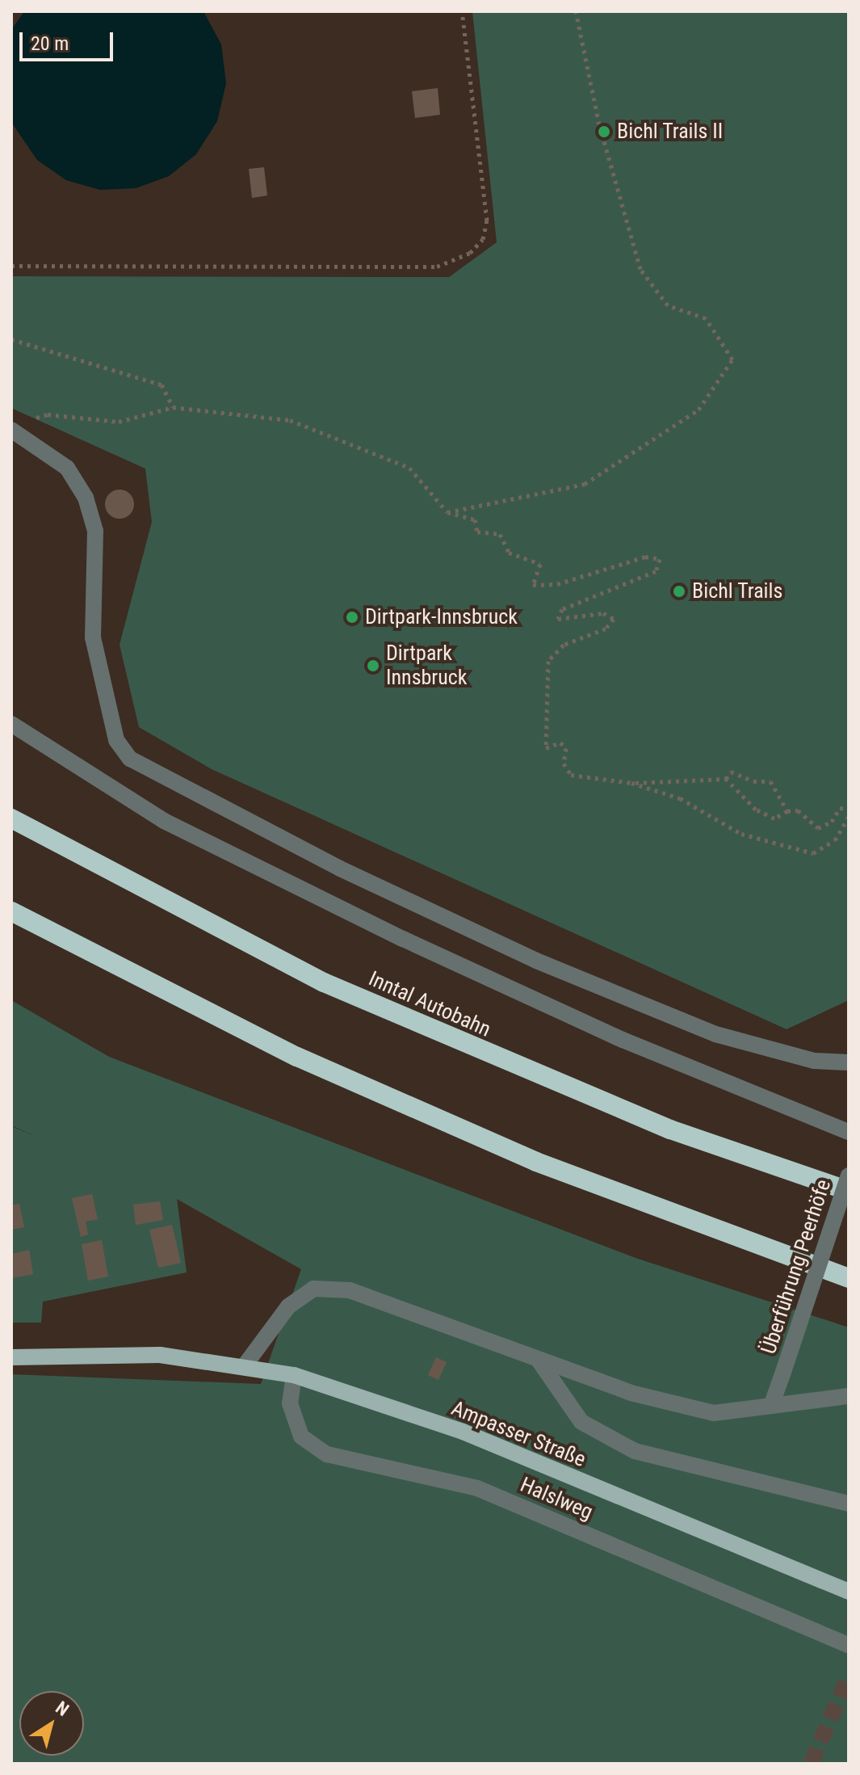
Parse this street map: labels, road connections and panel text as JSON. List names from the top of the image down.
{
  "streets": {
    "highway": ["Inntal Autobahn"],
    "main road": ["Ampasser Straße"],
    "lane": ["Überführung Peerhöfe", "Halslweg"]
  },
  "crossings": [
    ["Ampasser Straße", "Halslweg"]
  ],
  "places": [
    "Bichl Trails II",
    "Bichl Trails",
    "Dirtpark-Innsbruck",
    "Dirtpark Innsbruck"
  ],
  "scale_bar": "20 m",
  "north": "top right"
}
